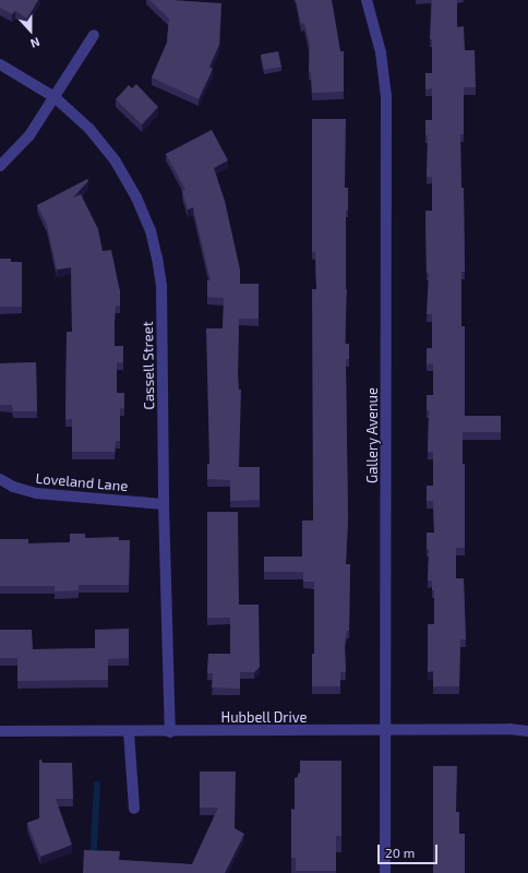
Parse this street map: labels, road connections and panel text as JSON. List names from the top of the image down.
{
  "streets": {
    "street": [
      "Cassell Street",
      "Gallery Avenue",
      "Loveland Lane",
      "Hubbell Drive"
    ]
  },
  "crossings": [
    ["Cassell Street", "Loveland Lane"],
    ["Cassell Street", "Hubbell Drive"],
    ["Gallery Avenue", "Hubbell Drive"]
  ],
  "scale_bar": "20 m",
  "north": "bottom"
}
